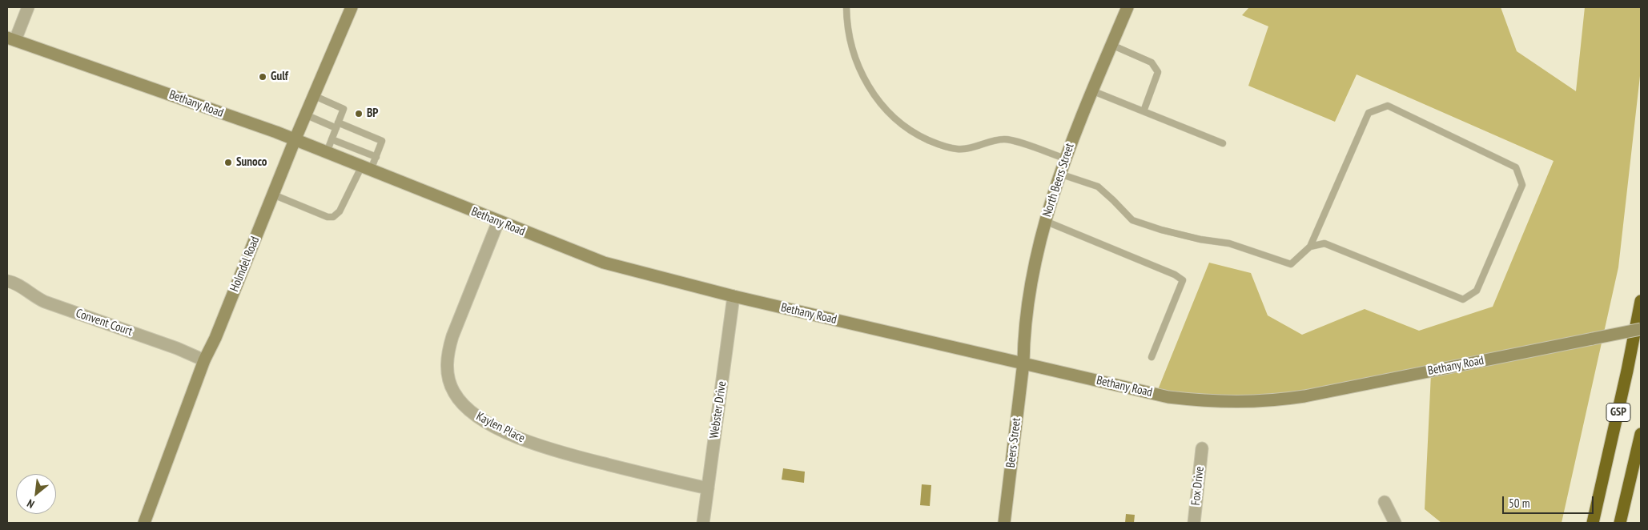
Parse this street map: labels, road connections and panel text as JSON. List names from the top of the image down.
{
  "streets": {
    "highway": ["GSP"],
    "street": [
      "Bethany Road",
      "North Beers Street",
      "Holmdel Road",
      "Convent Court",
      "Webster Drive",
      "Kaylen Place",
      "Beers Street",
      "Fox Drive"
    ]
  },
  "crossings": [
    ["Bethany Road", "North Beers Street"],
    ["Bethany Road", "Holmdel Road"],
    ["Bethany Road", "Webster Drive"],
    ["Bethany Road", "Kaylen Place"],
    ["Bethany Road", "Beers Street"],
    ["North Beers Street", "Beers Street"],
    ["Holmdel Road", "Convent Court"],
    ["Webster Drive", "Kaylen Place"]
  ],
  "places": ["Gulf", "BP", "Sunoco"],
  "scale_bar": "50 m",
  "north": "bottom left"
}
